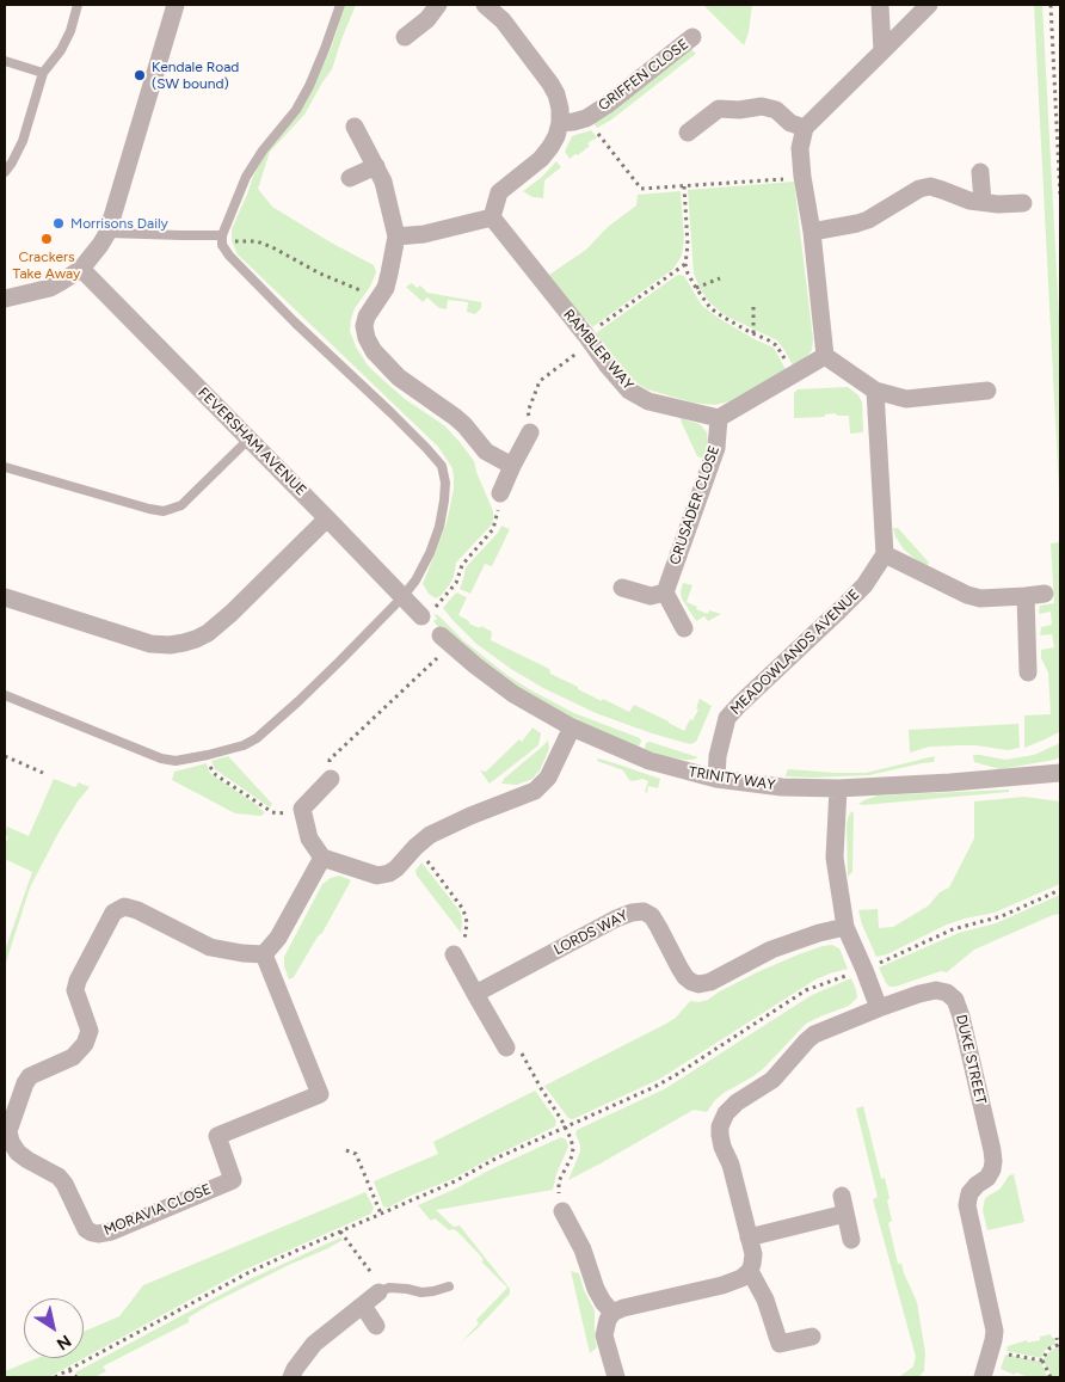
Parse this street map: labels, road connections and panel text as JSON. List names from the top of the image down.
{
  "streets": {
    "street": [
      "GRIFFEN CLOSE",
      "RAMBLER WAY",
      "FEVERSHAM AVENUE",
      "CRUSADER CLOSE",
      "MEADOWLANDS AVENUE",
      "TRINITY WAY",
      "LORDS WAY",
      "DUKE STREET",
      "MORAVIA CLOSE"
    ]
  },
  "crossings": [
    ["RAMBLER WAY", "CRUSADER CLOSE"],
    ["MEADOWLANDS AVENUE", "TRINITY WAY"]
  ],
  "places": ["Kendale Road (SW bound)", "Morrisons Daily", "Crackers Take Away"],
  "north": "bottom right"
}
